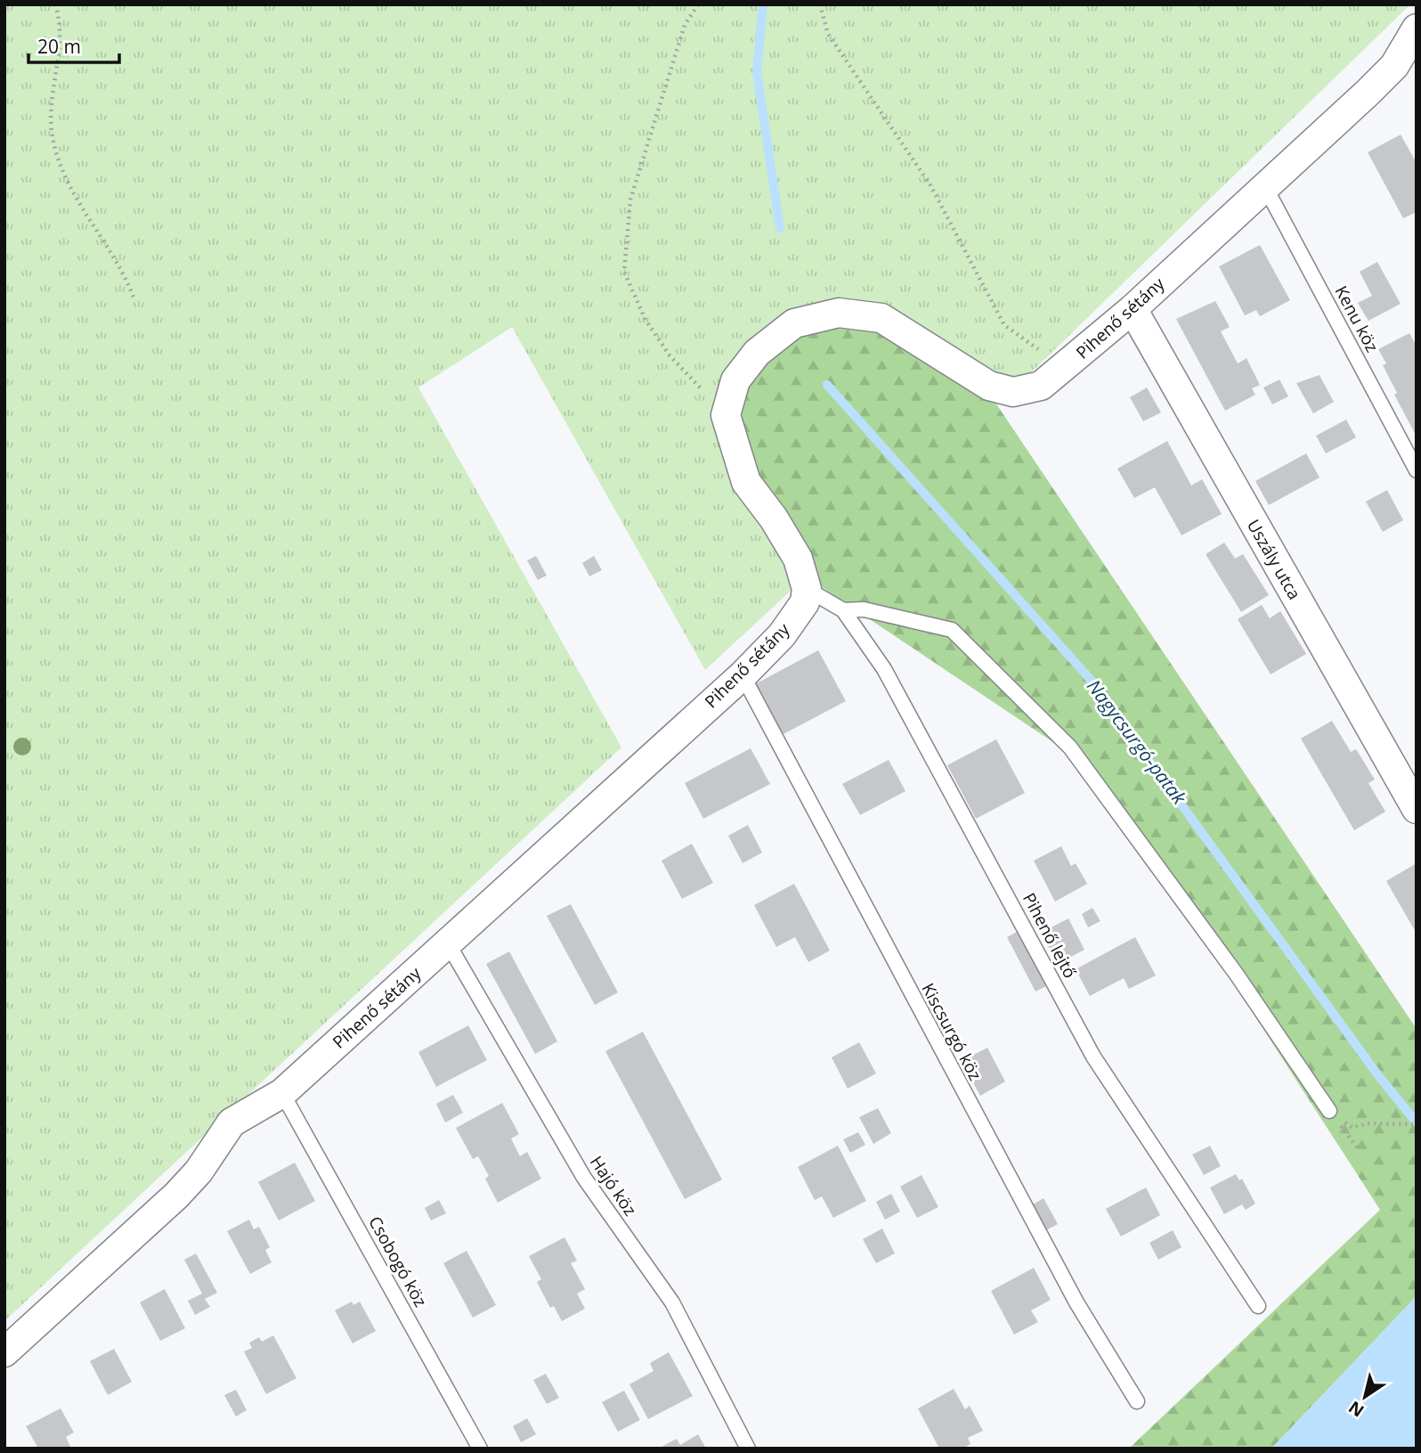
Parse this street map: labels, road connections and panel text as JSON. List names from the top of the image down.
{
  "streets": {
    "street": ["Pihenő sétány", "Uszály utca"],
    "lane": [
      "Kenu köz",
      "Pihenő lejtő",
      "Kiscsurgó köz",
      "Hajó köz",
      "Csobogó köz"
    ]
  },
  "crossings": [
    ["Pihenő sétány", "Kenu köz"],
    ["Pihenő sétány", "Uszály utca"],
    ["Pihenő sétány", "Pihenő lejtő"],
    ["Pihenő sétány", "Kiscsurgó köz"],
    ["Pihenő sétány", "Hajó köz"],
    ["Pihenő sétány", "Csobogó köz"]
  ],
  "water": ["Nagycsurgó-patak"],
  "scale_bar": "20 m",
  "north": "bottom left"
}
